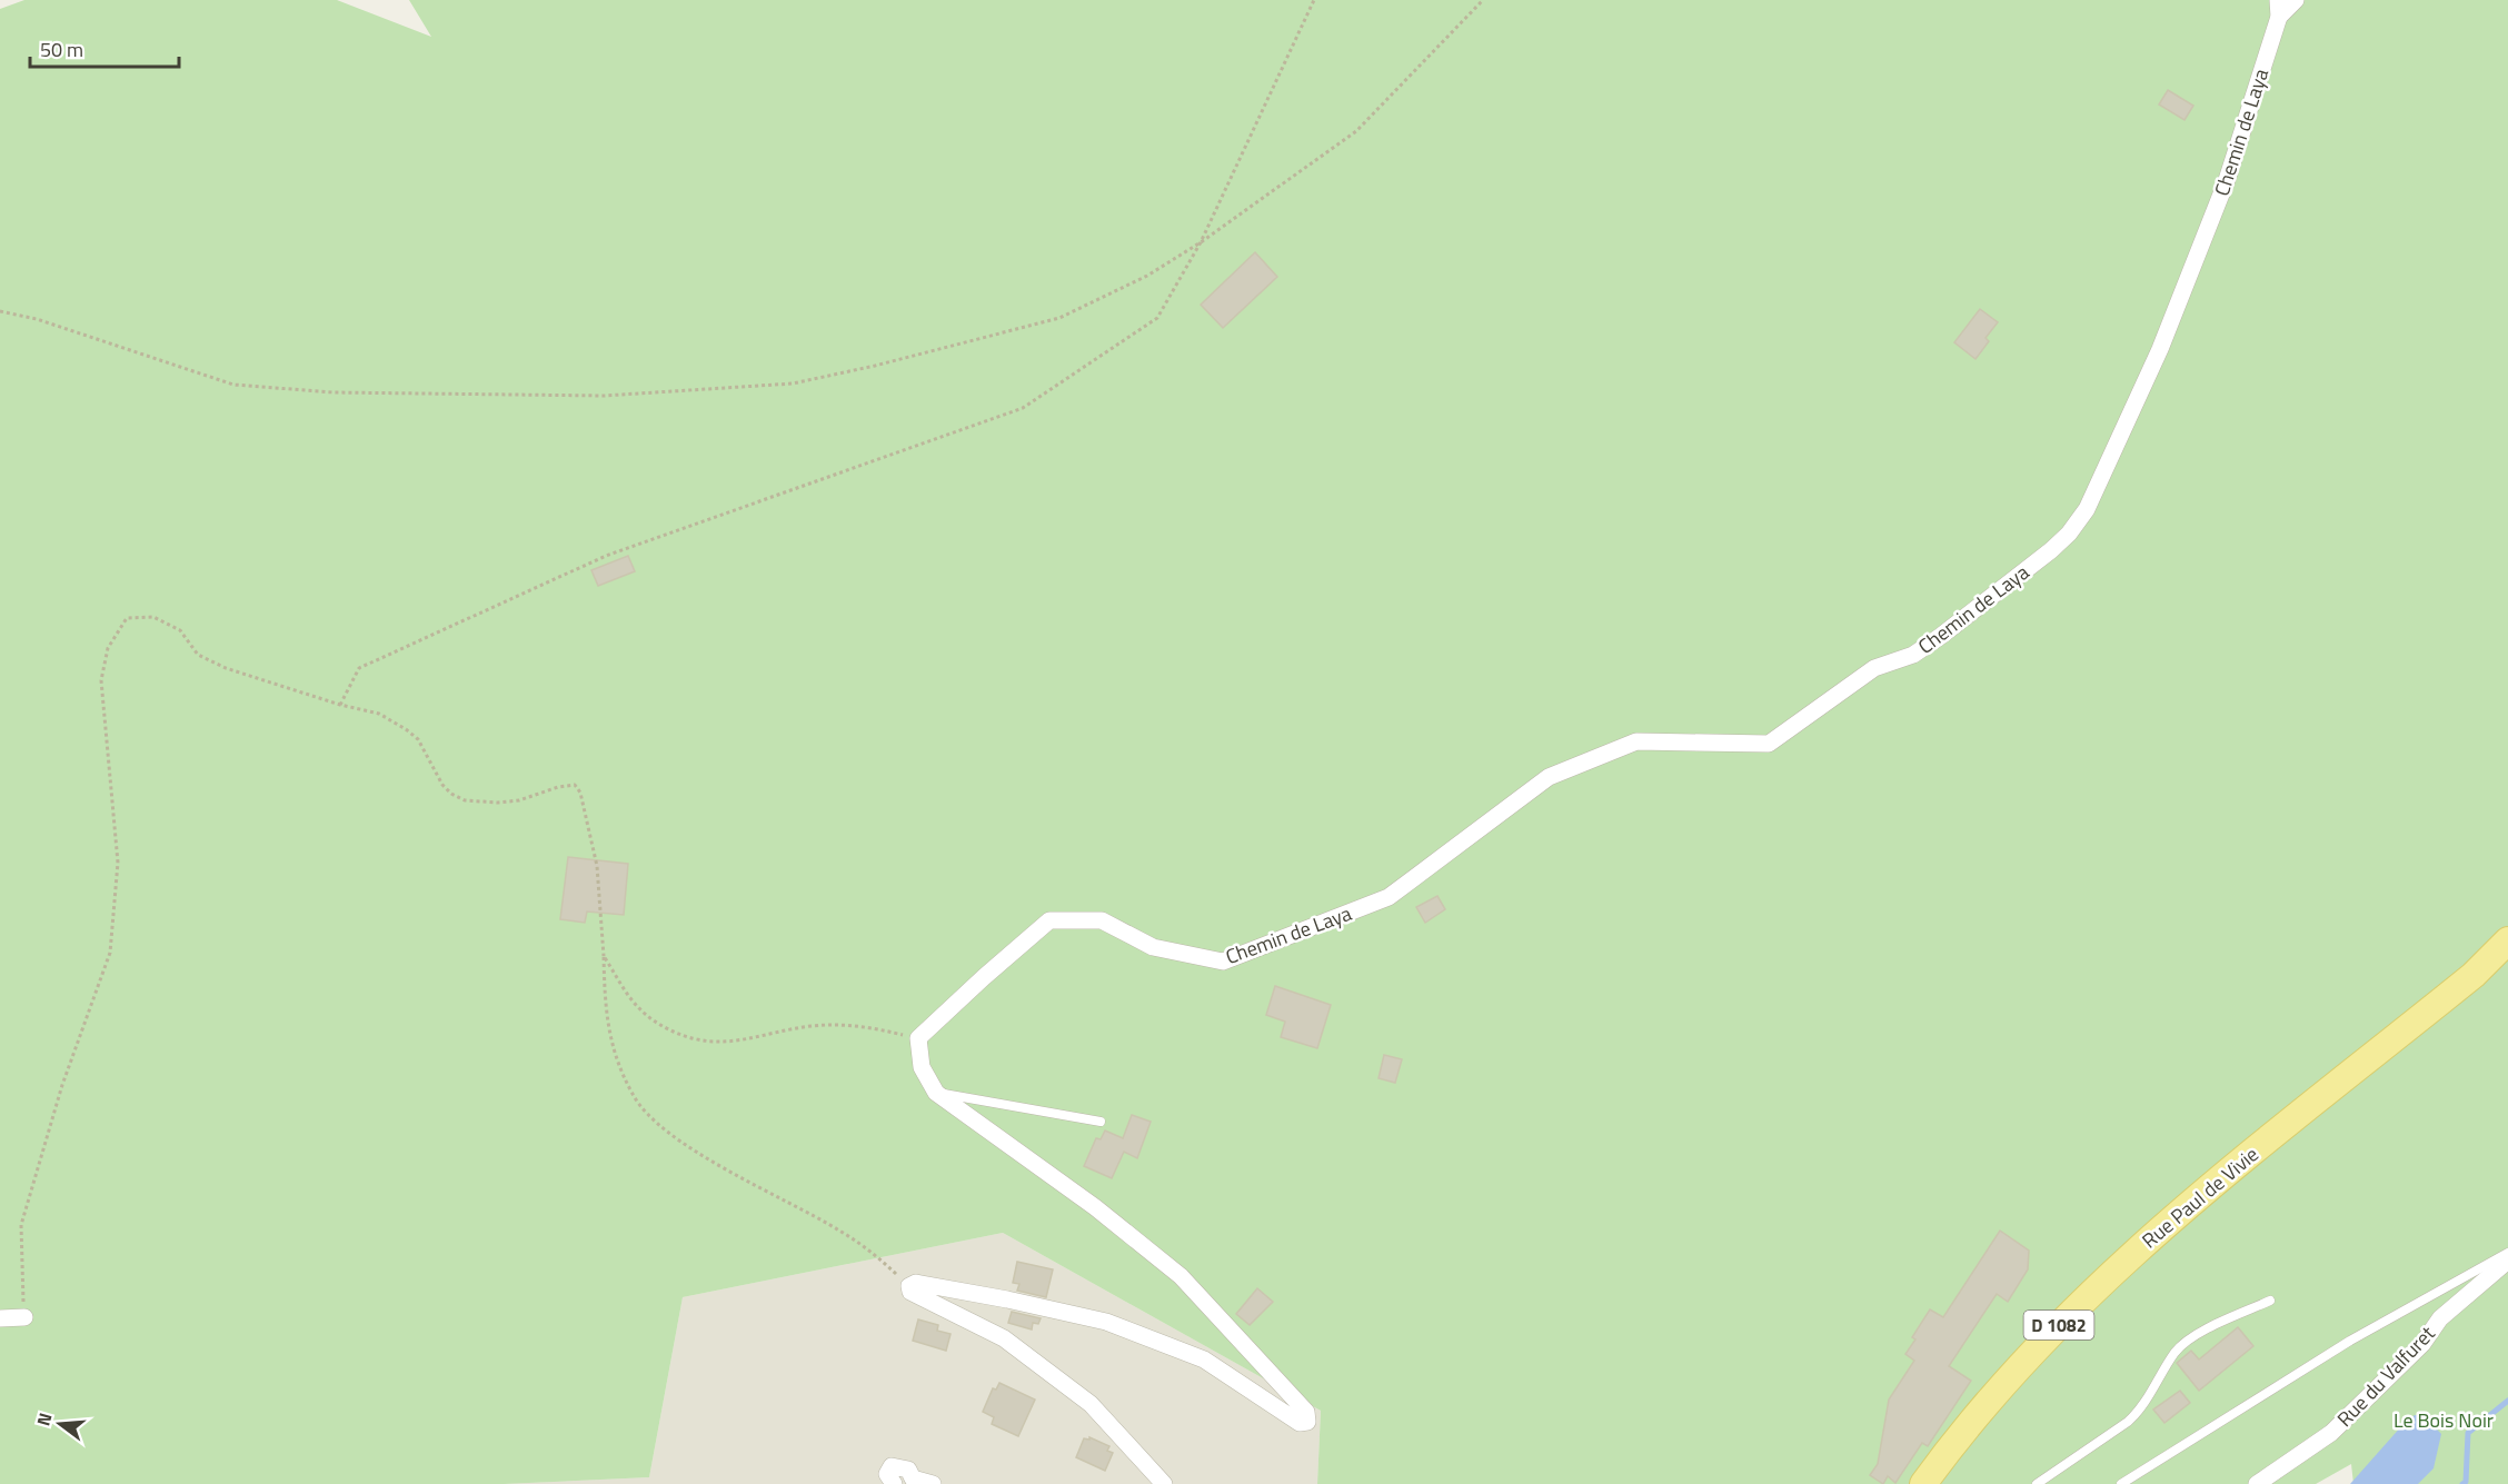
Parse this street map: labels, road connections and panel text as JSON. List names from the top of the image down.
{
  "streets": {
    "main road": ["Rue Paul de Vivie", "D 1082"],
    "street": ["Chemin de Laya", "Rue du Valfuret"]
  },
  "parks": ["Le Bois Noir"],
  "scale_bar": "50 m",
  "north": "left"
}
